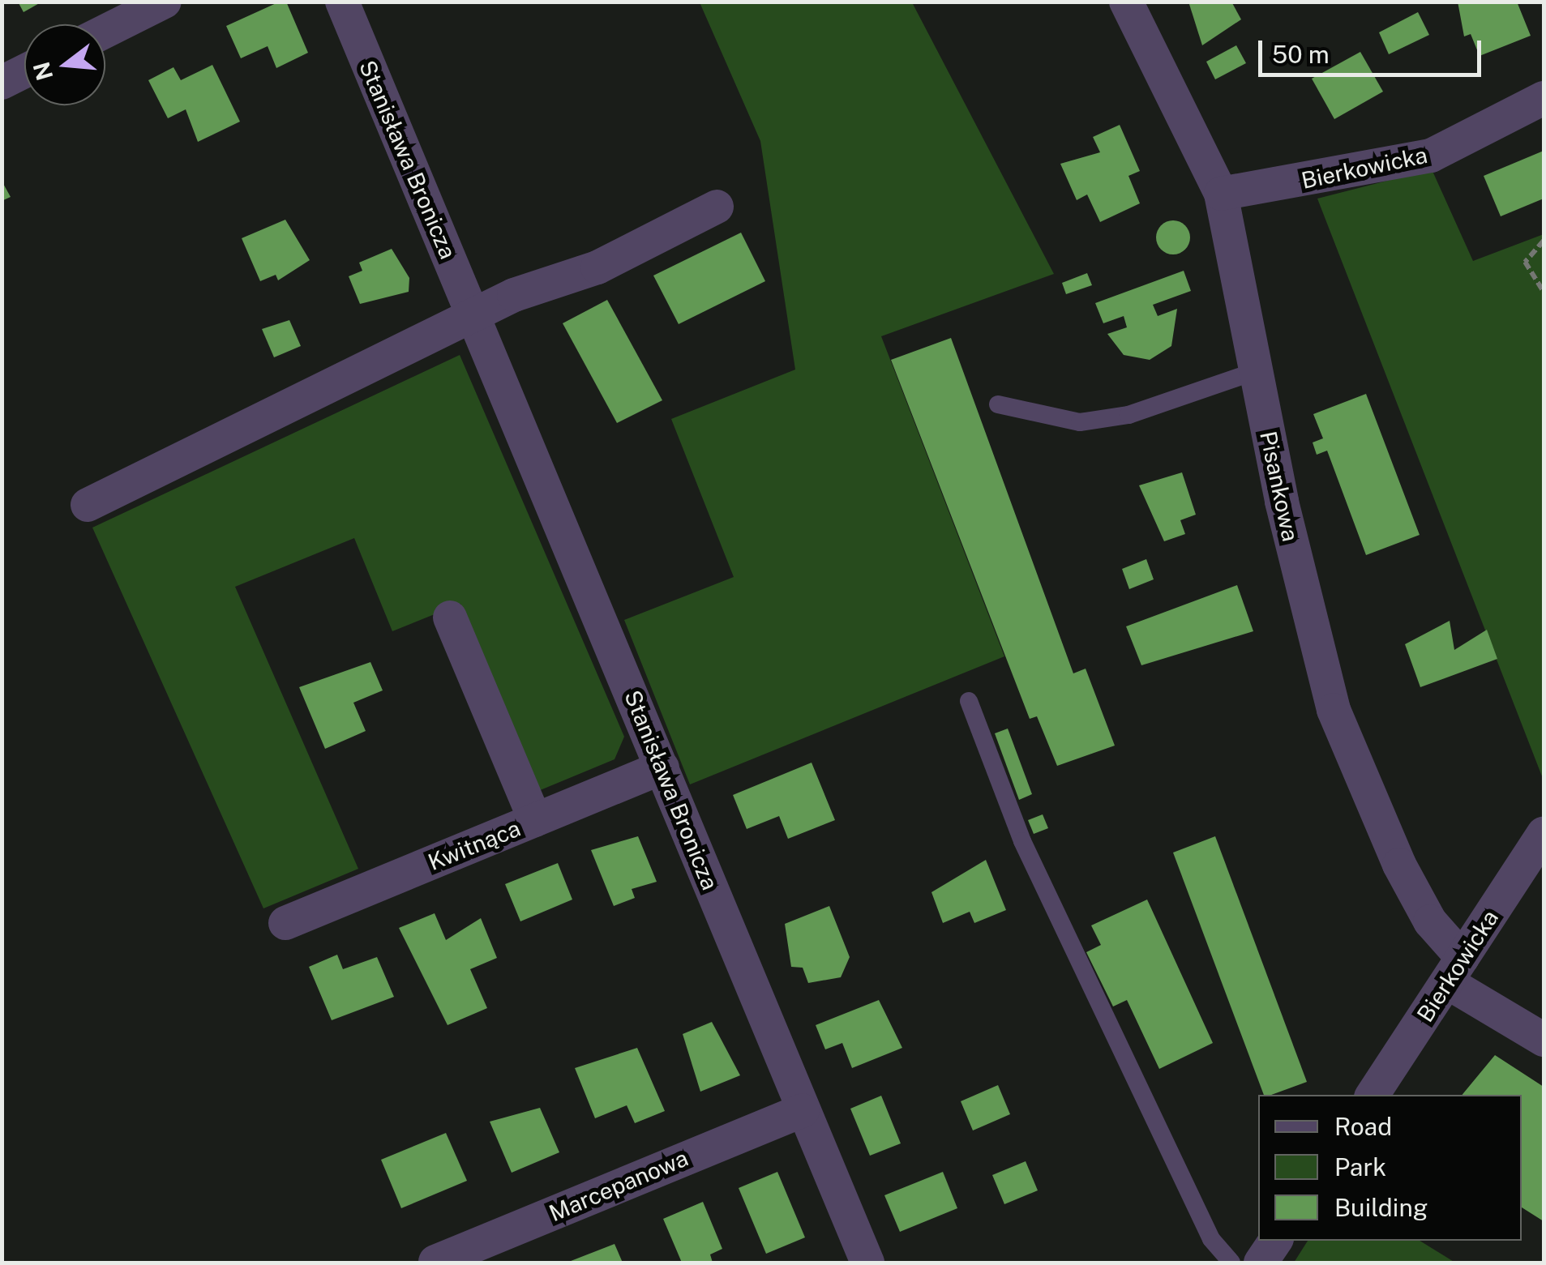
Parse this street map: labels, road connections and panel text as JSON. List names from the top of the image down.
{
  "streets": {
    "street": [
      "Stanisława Bronicza",
      "Bierkowicka",
      "Pisankowa",
      "Kwitnąca",
      "Marcepanowa"
    ]
  },
  "crossings": [
    ["Stanisława Bronicza", "Kwitnąca"],
    ["Stanisława Bronicza", "Marcepanowa"],
    ["Bierkowicka", "Pisankowa"]
  ],
  "legend": ["Road", "Park", "Building"],
  "scale_bar": "50 m",
  "north": "left"
}
